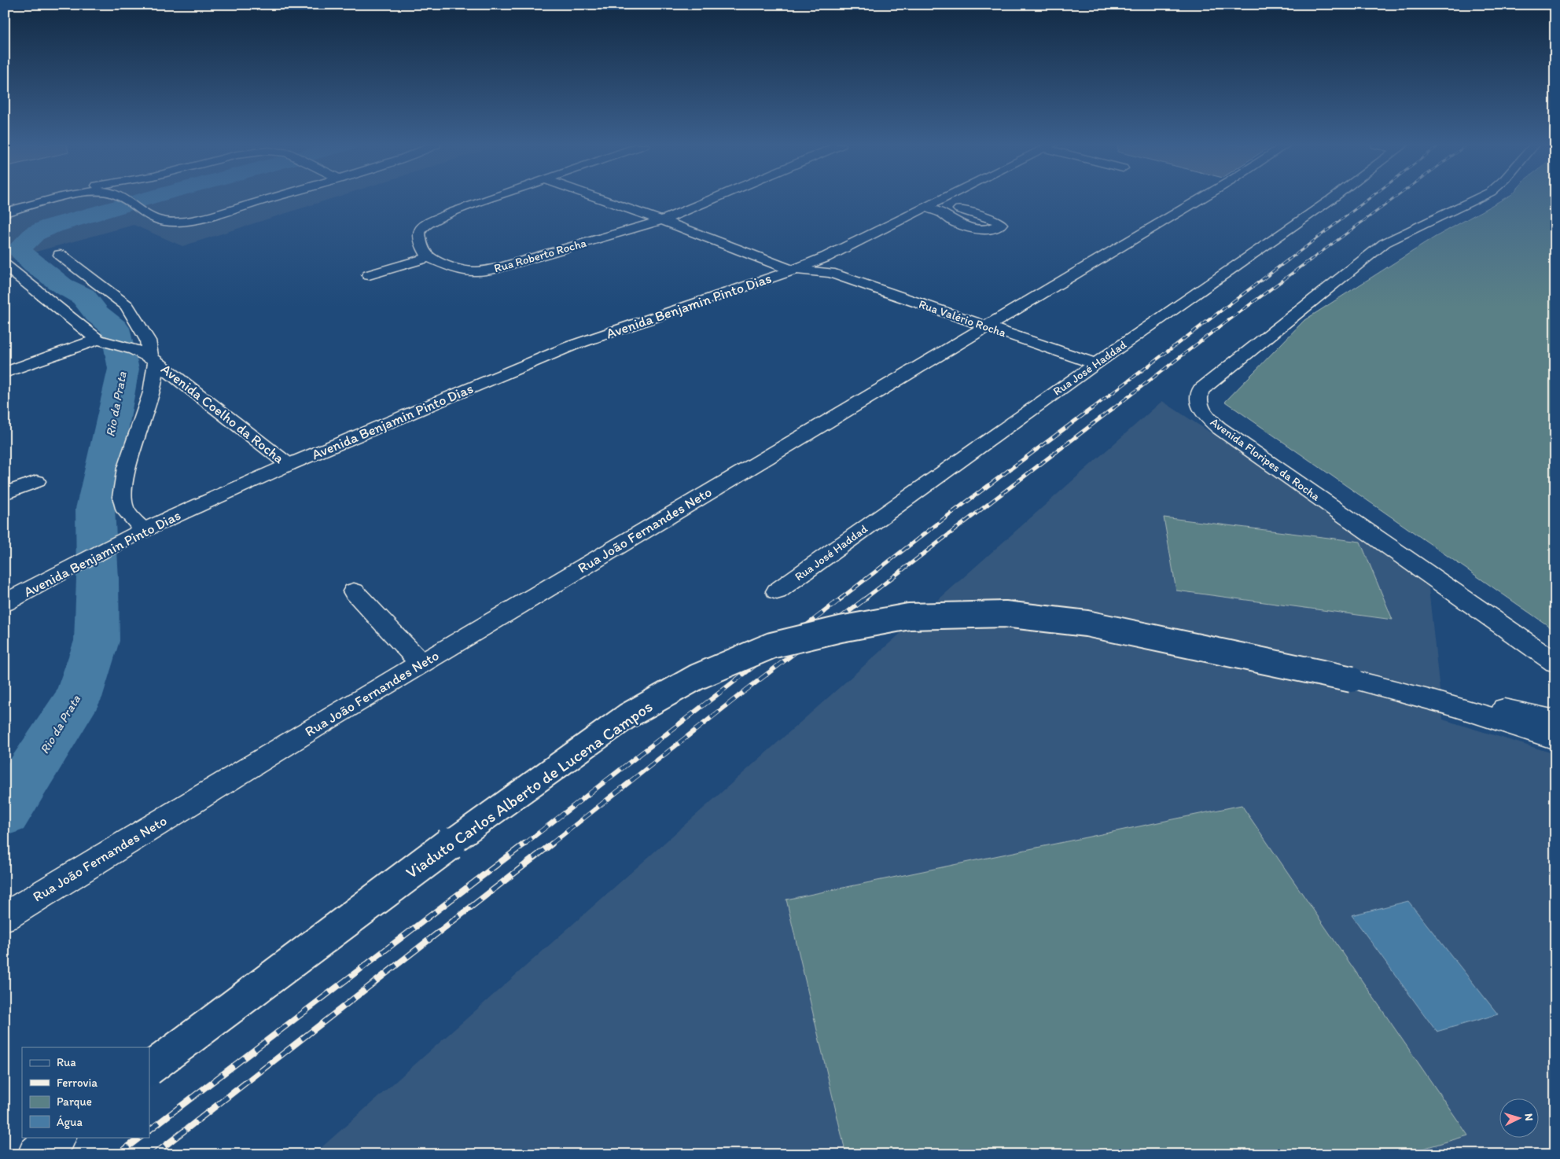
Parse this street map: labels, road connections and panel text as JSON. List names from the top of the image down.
{
  "streets": {
    "street": [
      "Rua Roberto Rocha",
      "Avenida Benjamin Pinto Dias",
      "Rua Valério Rocha",
      "Rua José Haddad",
      "Avenida Coelho da Rocha",
      "Avenida Floripes da Rocha",
      "Rua João Fernandes Neto",
      "Viaduto Carlos Alberto de Lucena Campos"
    ]
  },
  "crossings": [
    ["Avenida Benjamin Pinto Dias", "Rua Valério Rocha"],
    ["Avenida Benjamin Pinto Dias", "Avenida Coelho da Rocha"],
    ["Rua Valério Rocha", "Rua José Haddad"],
    ["Rua Valério Rocha", "Rua João Fernandes Neto"]
  ],
  "water": ["Rio da Prata"],
  "legend": [
    "Rua",
    "Ferrovia",
    "Parque",
    "Água"
  ],
  "north": "right"
}
